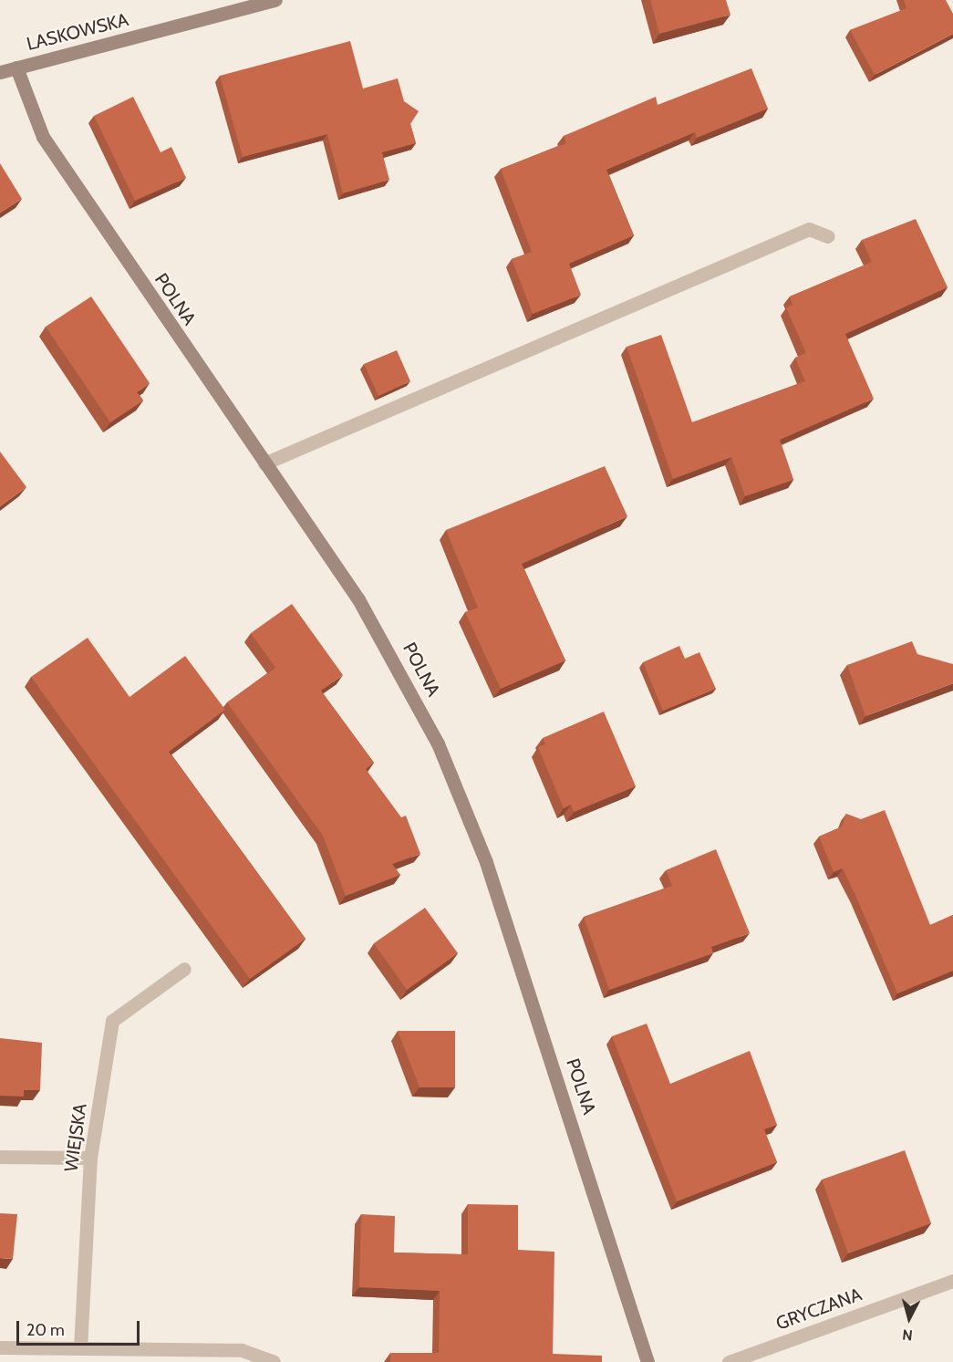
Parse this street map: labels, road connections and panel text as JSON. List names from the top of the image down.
{
  "streets": {
    "street": [
      "LASKOWSKA",
      "POLNA",
      "WIEJSKA",
      "GRYCZANA"
    ]
  },
  "crossings": [
    ["LASKOWSKA", "POLNA"]
  ],
  "scale_bar": "20 m",
  "north": "bottom"
}
